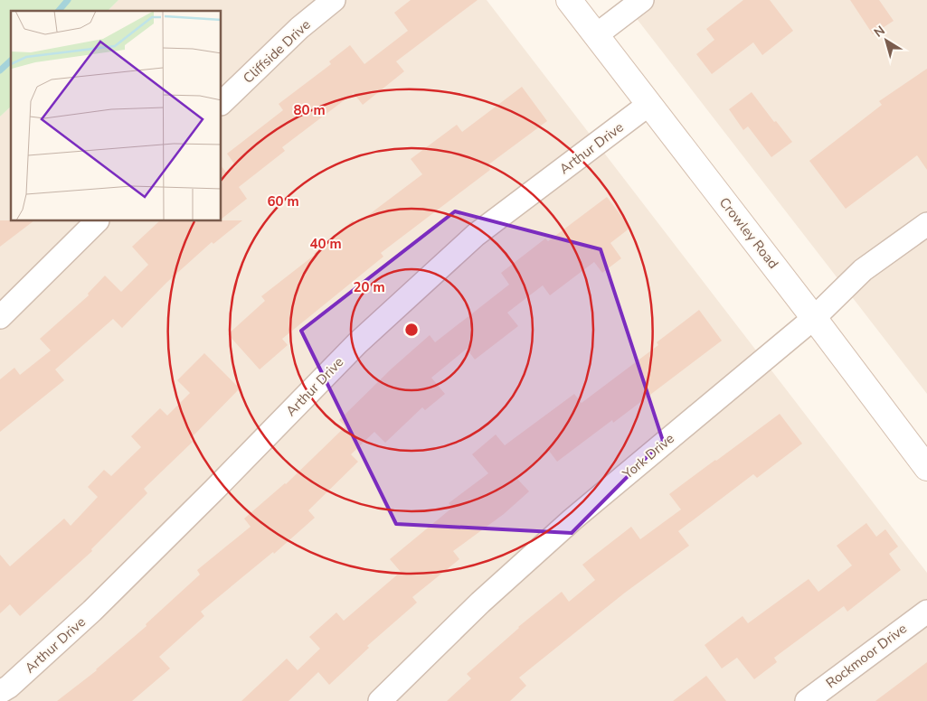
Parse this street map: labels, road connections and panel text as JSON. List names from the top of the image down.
{
  "streets": {
    "main road": ["Crowley Road"],
    "street": [
      "Cliffside Drive",
      "Arthur Drive",
      "York Drive",
      "Rockmoor Drive"
    ]
  },
  "crossings": [
    ["Arthur Drive", "Crowley Road"],
    ["Crowley Road", "York Drive"]
  ],
  "north": "top left",
  "rings": [
    "80 m",
    "60 m",
    "40 m",
    "20 m"
  ]
}
